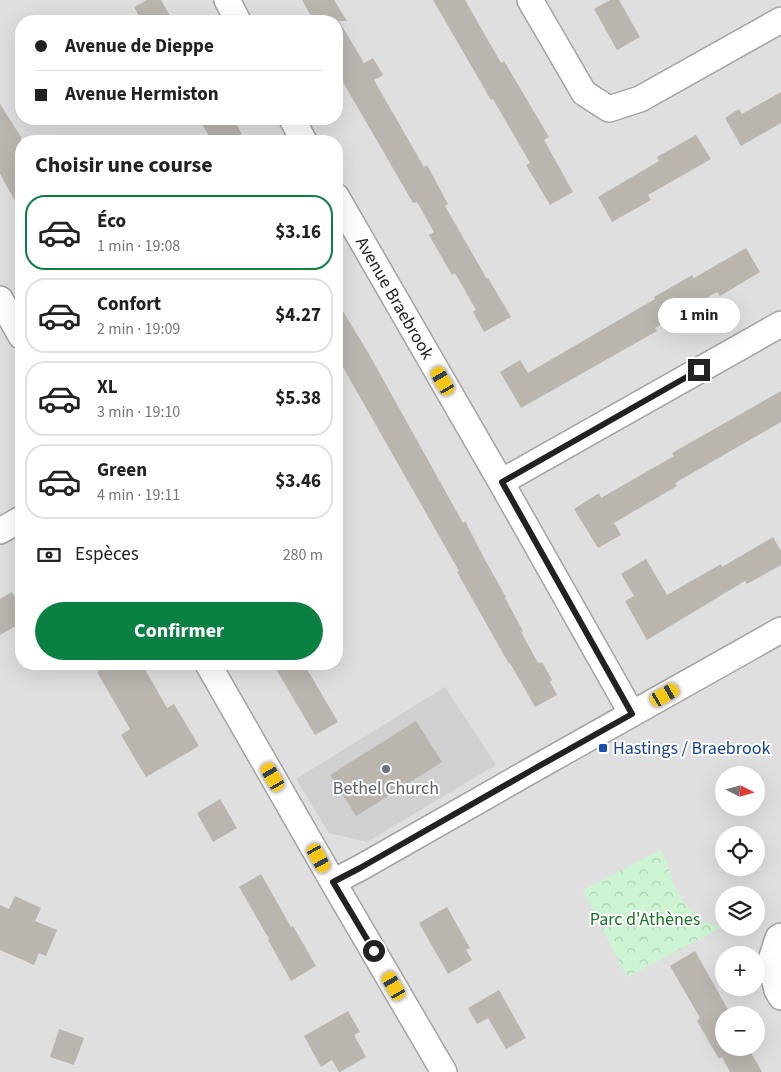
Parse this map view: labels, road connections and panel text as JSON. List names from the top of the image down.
{
  "streets": {
    "street": ["Avenue Braebrook"]
  },
  "parks": ["Parc d'Athènes"],
  "places": {
    "transit": ["Hastings / Braebrook"],
    "other": ["Bethel Church"]
  },
  "north": "right",
  "page": {
    "banner": ["Avenue de Dieppe", "Avenue Hermiston"],
    "heading": "Choisir une course",
    "list": [
      {
        "name": "Éco",
        "note": "1 min · 19:08",
        "value": "$3.16"
      },
      {
        "name": "Confort",
        "note": "2 min · 19:09",
        "value": "$4.27"
      },
      {
        "name": "XL",
        "note": "3 min · 19:10",
        "value": "$5.38"
      },
      {
        "name": "Green",
        "note": "4 min · 19:11",
        "value": "$3.46"
      }
    ],
    "bubble": "1 min",
    "pay": ["Espèces", "280 m"],
    "buttons": "Confirmer",
    "map_buttons": ["+", "−"]
  }
}
